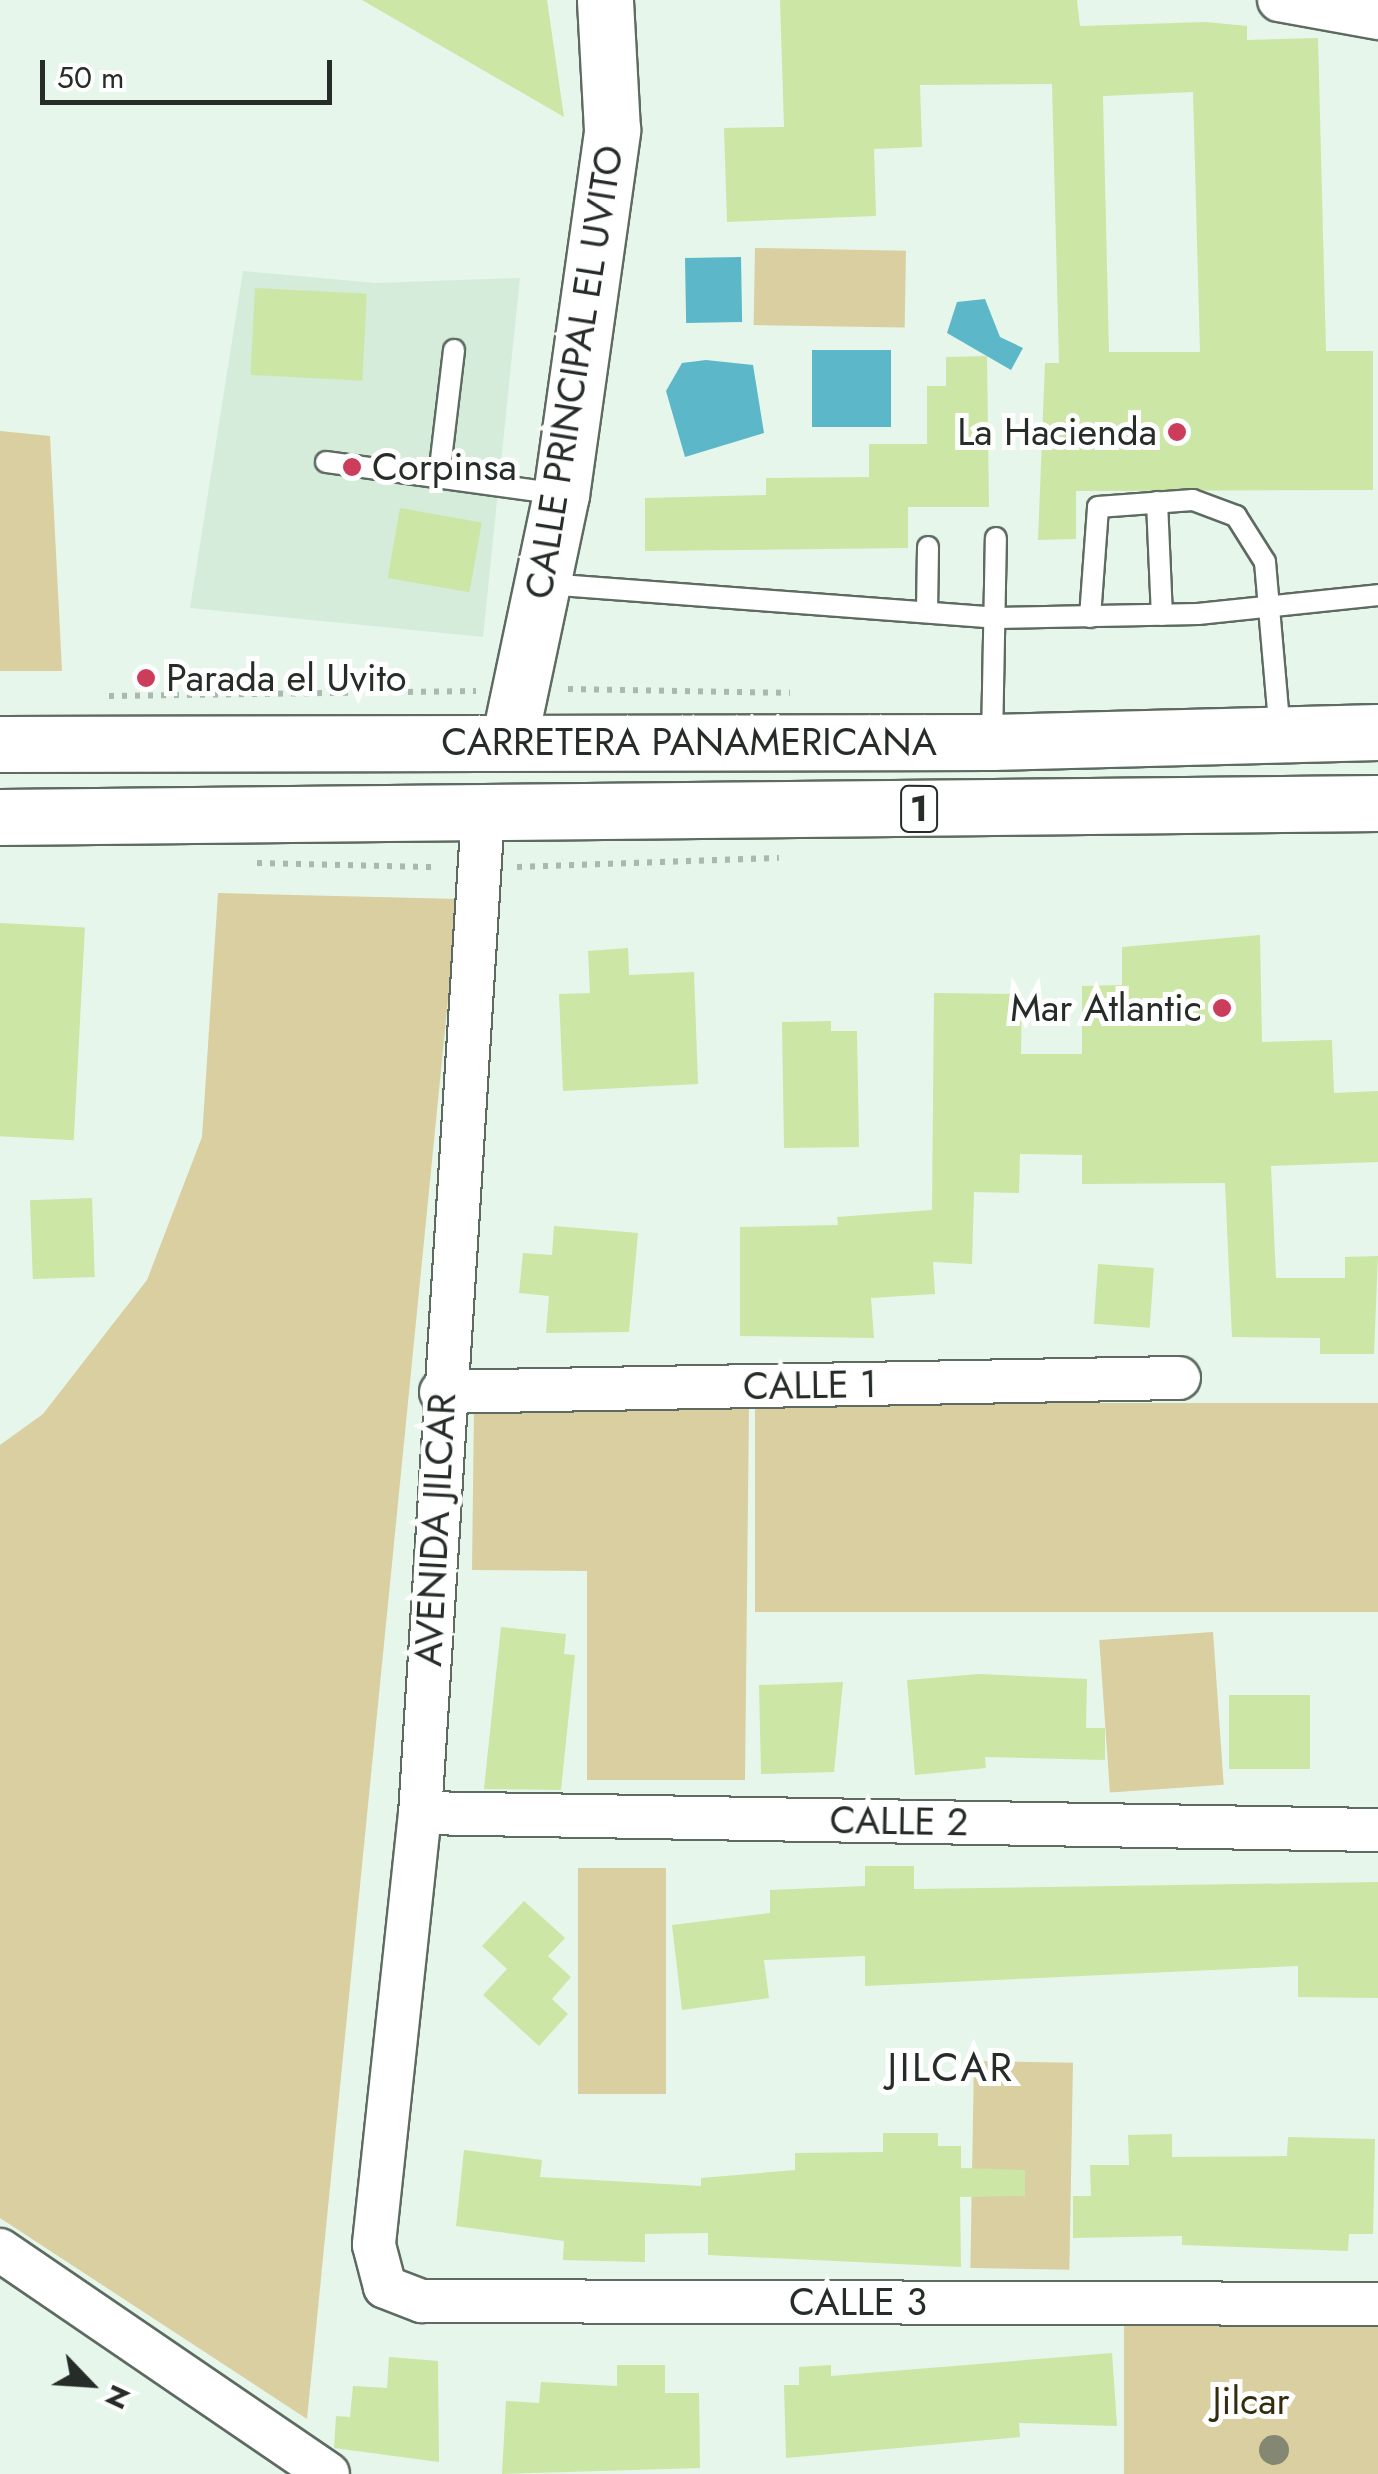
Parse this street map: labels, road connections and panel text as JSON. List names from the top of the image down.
{
  "streets": {
    "main road": ["CALLE PRINCIPAL EL UVITO", "CARRETERA PANAMERICANA", "1"],
    "street": [
      "CALLE 1",
      "AVENIDA JILCAR",
      "CALLE 2",
      "CALLE 3"
    ]
  },
  "crossings": [
    ["CALLE PRINCIPAL EL UVITO", "CARRETERA PANAMERICANA"],
    ["CARRETERA PANAMERICANA", "AVENIDA JILCAR"],
    ["CALLE 1", "AVENIDA JILCAR"],
    ["AVENIDA JILCAR", "CALLE 2"],
    ["AVENIDA JILCAR", "CALLE 3"]
  ],
  "districts": ["JILCAR"],
  "parks": ["Jilcar"],
  "places": [
    "La Hacienda",
    "Corpinsa",
    "Parada el Uvito",
    "Mar Atlantic"
  ],
  "scale_bar": "50 m",
  "north": "bottom right"
}
